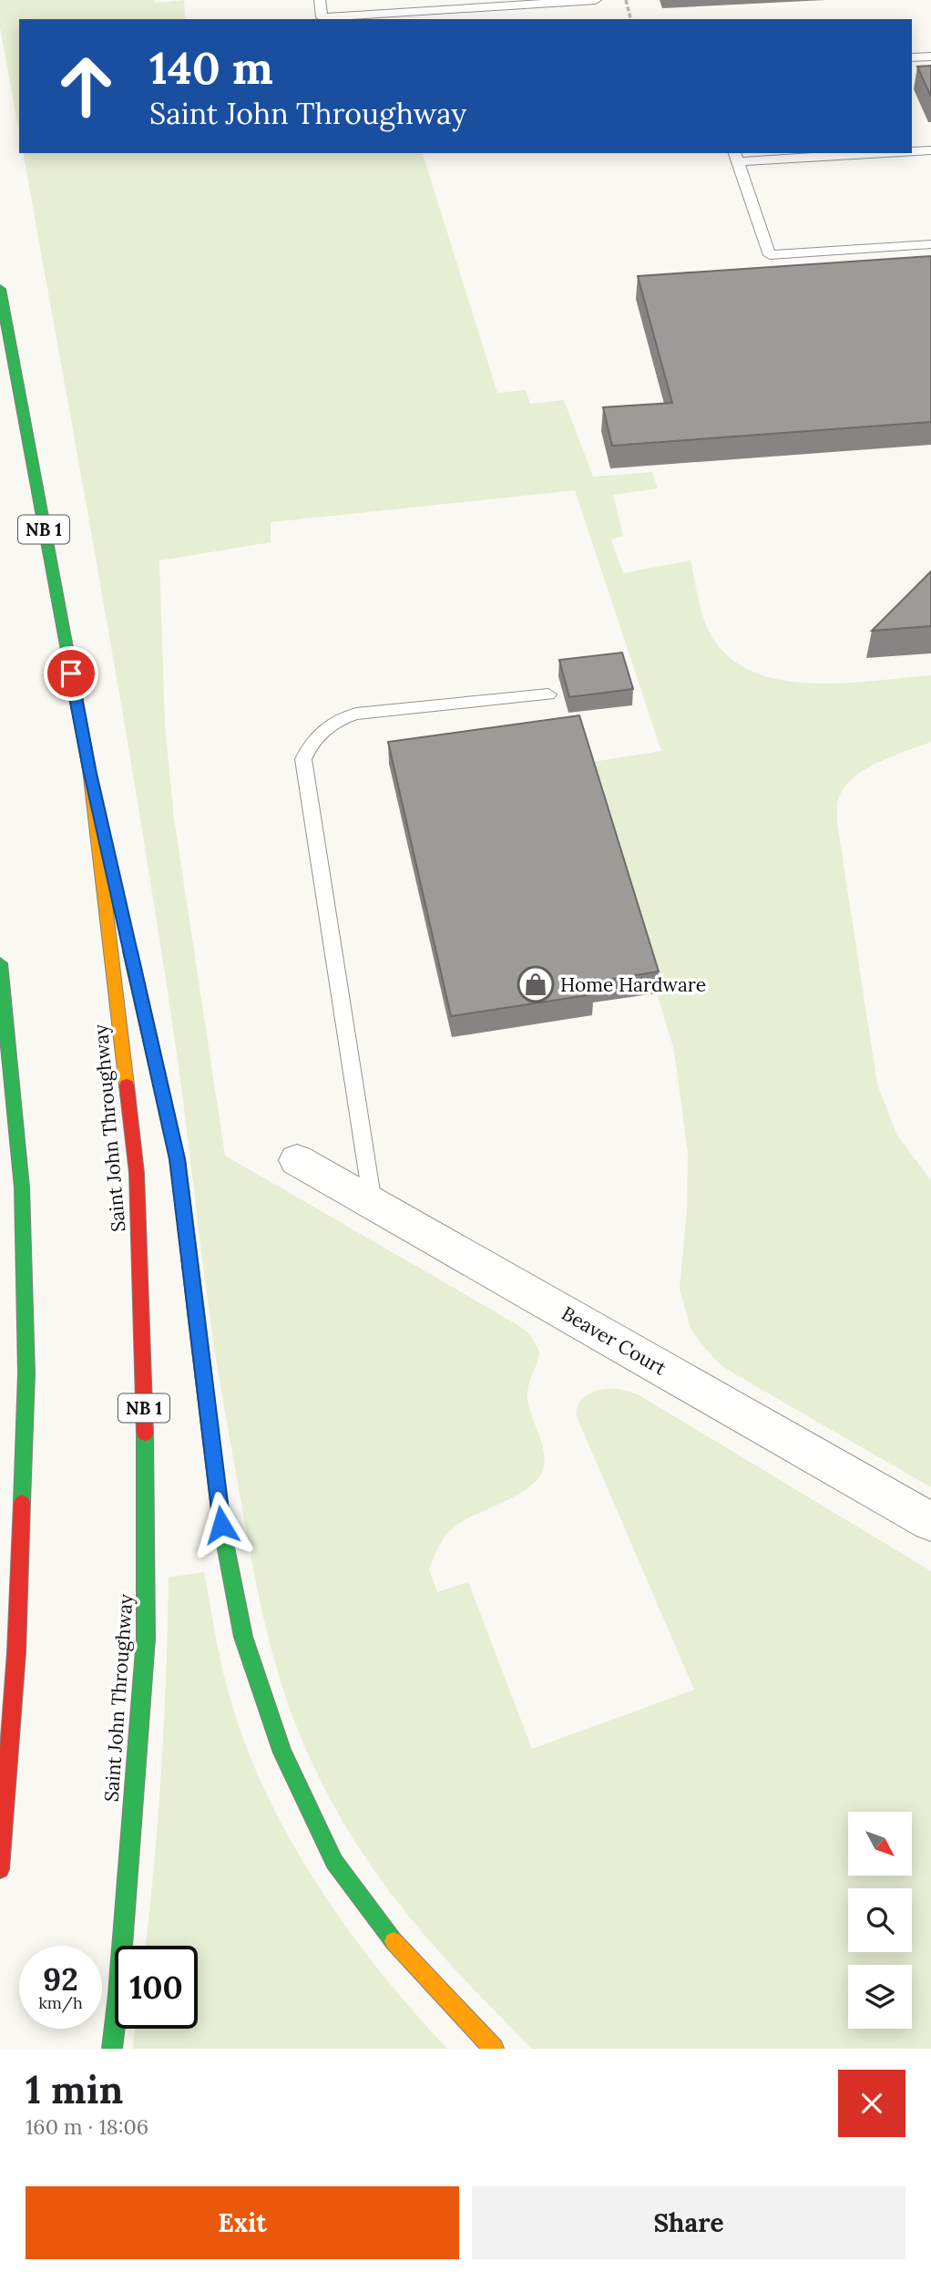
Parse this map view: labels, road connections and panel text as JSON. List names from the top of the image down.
{
  "streets": {
    "highway": ["NB 1", "Saint John Throughway"],
    "street": ["Beaver Court"]
  },
  "places": {
    "shop": ["Home Hardware"]
  },
  "north": "bottom right",
  "page": {
    "turn": ["140 m", "Saint John Throughway"],
    "speed": "92 km/h",
    "limit": "100",
    "heading": ["1 min", "160 m · 18:06"],
    "buttons": ["Exit", "Share"]
  }
}
